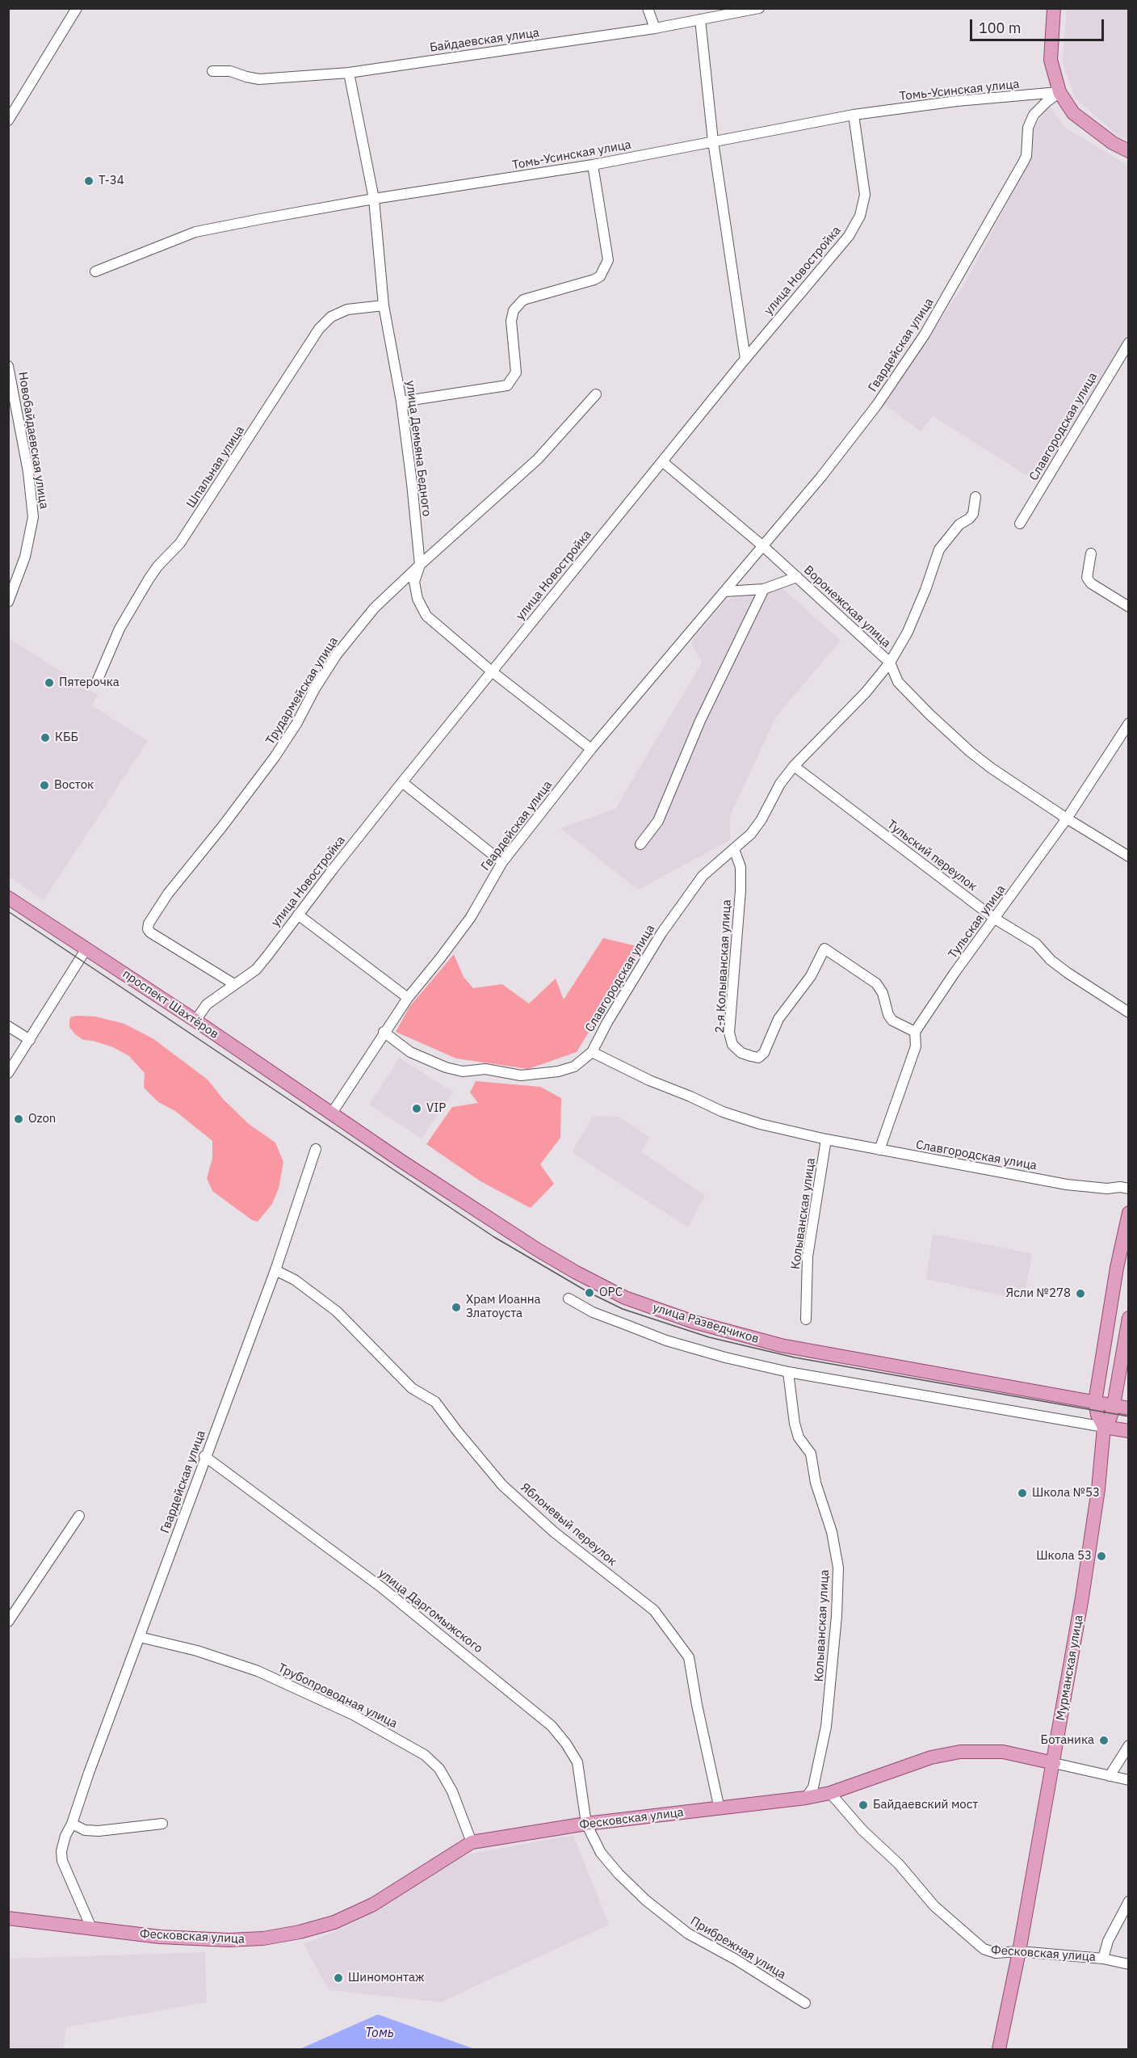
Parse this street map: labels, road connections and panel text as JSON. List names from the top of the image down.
{
  "streets": {
    "main road": [
      "проспект Шахтёров",
      "улица Разведчиков",
      "Мурманская улица",
      "Фесковская улица"
    ],
    "street": [
      "Байдаевская улица",
      "Томь-Усинская улица",
      "улица Новостройка",
      "Гвардейская улица",
      "Славгородская улица",
      "Новобайдаевская улица",
      "улица Демьяна Бедного",
      "Шпальная улица",
      "Воронежская улица",
      "Трудармейская улица",
      "Тульский переулок",
      "Тульская улица",
      "2-я Колыванская улица",
      "Колыванская улица",
      "Яблоневый переулок",
      "улица Даргомыжского",
      "Трубопроводная улица",
      "Прибрежная улица"
    ]
  },
  "crossings": [
    ["Байдаевская улица", "улица Демьяна Бедного"],
    ["Томь-Усинская улица", "улица Новостройка"],
    ["Томь-Усинская улица", "Гвардейская улица"],
    ["Томь-Усинская улица", "улица Демьяна Бедного"],
    ["улица Новостройка", "улица Демьяна Бедного"],
    ["улица Новостройка", "Воронежская улица"],
    ["улица Новостройка", "Трудармейская улица"],
    ["улица Новостройка", "проспект Шахтёров"],
    ["Гвардейская улица", "улица Демьяна Бедного"],
    ["Гвардейская улица", "Воронежская улица"],
    ["Гвардейская улица", "проспект Шахтёров"],
    ["Гвардейская улица", "улица Разведчиков"],
    ["Гвардейская улица", "Яблоневый переулок"],
    ["Гвардейская улица", "улица Даргомыжского"],
    ["Гвардейская улица", "Трубопроводная улица"],
    ["Славгородская улица", "Воронежская улица"],
    ["Славгородская улица", "Тульский переулок"],
    ["Славгородская улица", "2-я Колыванская улица"],
    ["Славгородская улица", "Колыванская улица"],
    ["улица Демьяна Бедного", "Шпальная улица"],
    ["улица Демьяна Бедного", "Трудармейская улица"],
    ["Воронежская улица", "Тульская улица"],
    ["Тульский переулок", "Тульская улица"],
    ["Тульская улица", "2-я Колыванская улица"],
    ["проспект Шахтёров", "улица Разведчиков"],
    ["Колыванская улица", "улица Разведчиков"],
    ["Колыванская улица", "Фесковская улица"],
    ["улица Разведчиков", "Мурманская улица"],
    ["Яблоневый переулок", "Фесковская улица"],
    ["улица Даргомыжского", "Фесковская улица"],
    ["улица Даргомыжского", "Прибрежная улица"],
    ["Мурманская улица", "Фесковская улица"],
    ["Трубопроводная улица", "Фесковская улица"],
    ["Фесковская улица", "Прибрежная улица"]
  ],
  "water": ["Томь"],
  "places": [
    "T-34",
    "Пятерочка",
    "КББ",
    "Восток",
    "VIP",
    "Ozon",
    "ОРС",
    "Ясли №278",
    "Храм Иоанна Златоуста",
    "Школа №53",
    "Школа 53",
    "Ботаника",
    "Байдаевский мост",
    "Шиномонтаж"
  ],
  "scale_bar": "100 m"
}
